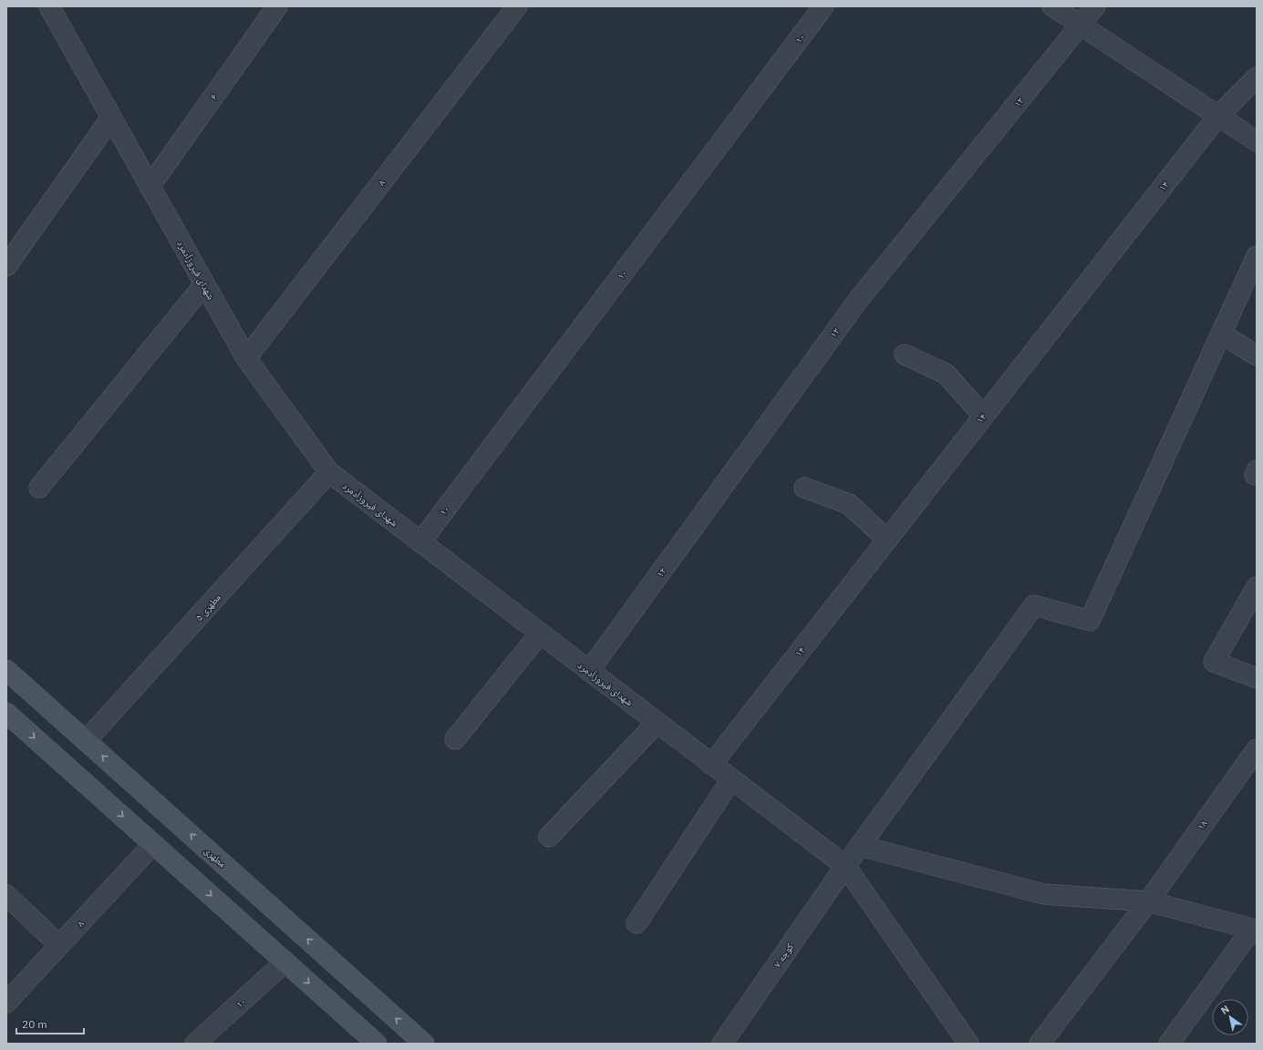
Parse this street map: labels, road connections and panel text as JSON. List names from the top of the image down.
{
  "streets": {
    "main road": ["مطهری"],
    "street": [
      "۱۰",
      "۶",
      "۱۲",
      "۸",
      "۱۴",
      "شهدای فیروزآدمرد",
      "مطهری ۵",
      "۱۸",
      "کوچه ۷"
    ]
  },
  "crossings": [
    ["۱۰", "شهدای فیروزآدمرد"],
    ["۶", "شهدای فیروزآدمرد"],
    ["۱۲", "شهدای فیروزآدمرد"],
    ["۸", "شهدای فیروزآدمرد"],
    ["۱۴", "شهدای فیروزآدمرد"],
    ["شهدای فیروزآدمرد", "مطهری ۵"],
    ["شهدای فیروزآدمرد", "کوچه ۷"],
    ["مطهری ۵", "مطهری"]
  ],
  "scale_bar": "20 m",
  "north": "top left"
}
